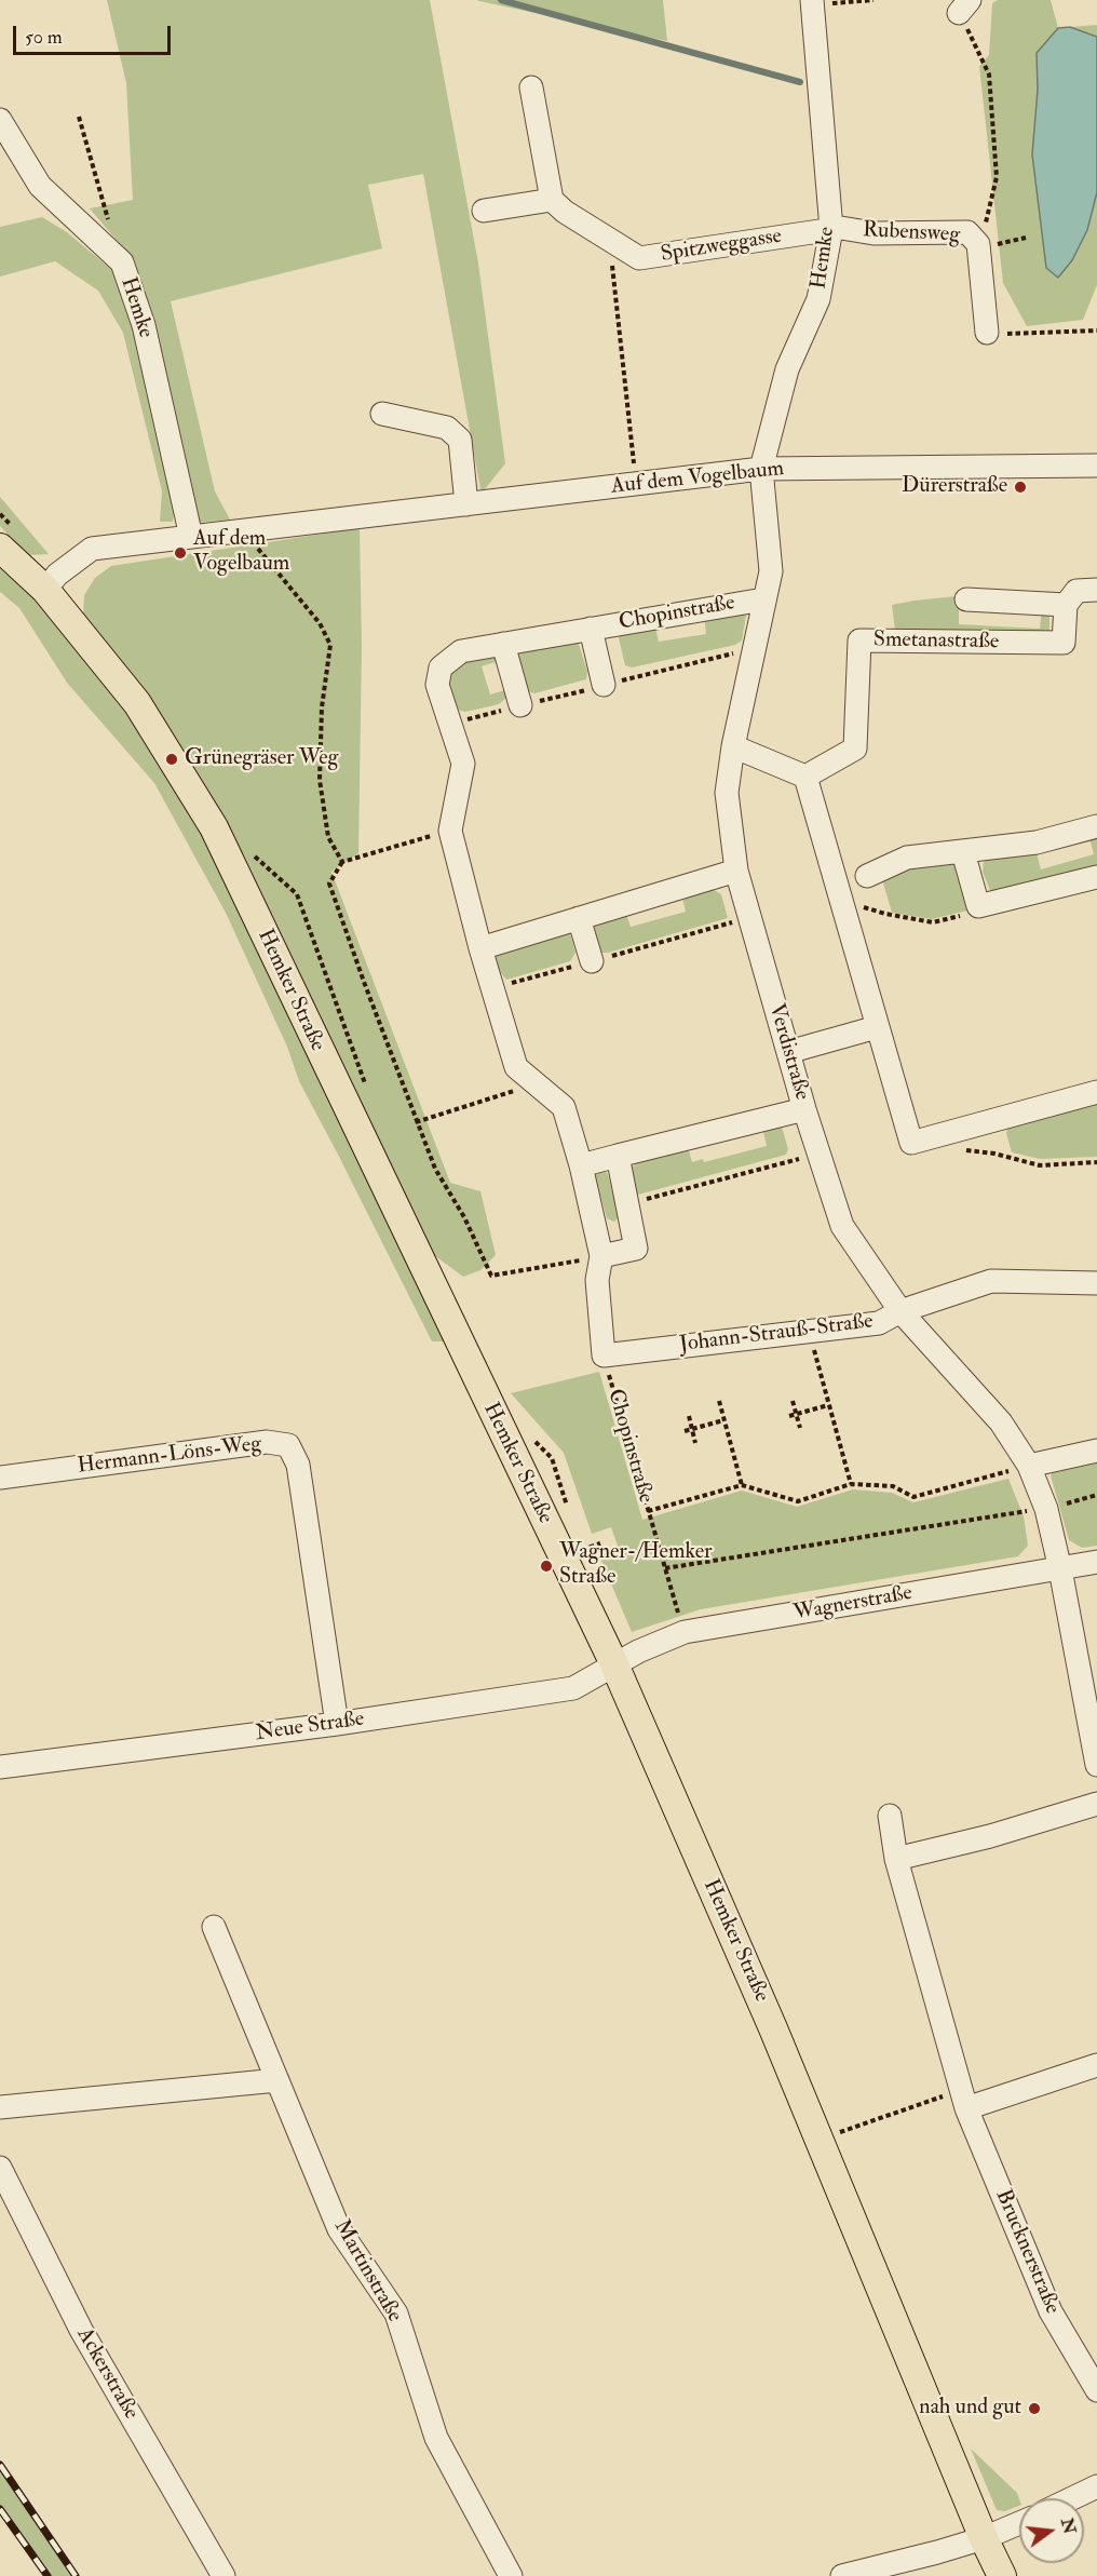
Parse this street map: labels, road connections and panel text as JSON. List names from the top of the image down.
{
  "streets": {
    "main road": ["Hemker Straße"],
    "street": [
      "Rubensweg",
      "Spitzweggasse",
      "Hemke",
      "Auf dem Vogelbaum",
      "Chopinstraße",
      "Smetanastraße",
      "Verdistraße",
      "Johann-Strauß-Straße",
      "Hermann-Löns-Weg",
      "Wagnerstraße",
      "Neue Straße",
      "Brucknerstraße",
      "Martinstraße",
      "Ackerstraße"
    ]
  },
  "crossings": [
    ["Rubensweg", "Spitzweggasse"],
    ["Rubensweg", "Hemke"],
    ["Spitzweggasse", "Hemke"],
    ["Hemke", "Auf dem Vogelbaum"],
    ["Hemke", "Verdistraße"],
    ["Auf dem Vogelbaum", "Hemker Straße"],
    ["Auf dem Vogelbaum", "Verdistraße"],
    ["Chopinstraße", "Verdistraße"],
    ["Chopinstraße", "Johann-Strauß-Straße"],
    ["Chopinstraße", "Wagnerstraße"],
    ["Hemker Straße", "Wagnerstraße"],
    ["Hemker Straße", "Neue Straße"],
    ["Verdistraße", "Johann-Strauß-Straße"],
    ["Verdistraße", "Wagnerstraße"],
    ["Hermann-Löns-Weg", "Neue Straße"],
    ["Wagnerstraße", "Neue Straße"]
  ],
  "places": [
    "Dürerstraße",
    "Auf dem Vogelbaum",
    "Grünegräser Weg",
    "Wagner-/Hemker Straße",
    "nah und gut"
  ],
  "scale_bar": "50 m",
  "north": "right"
}
